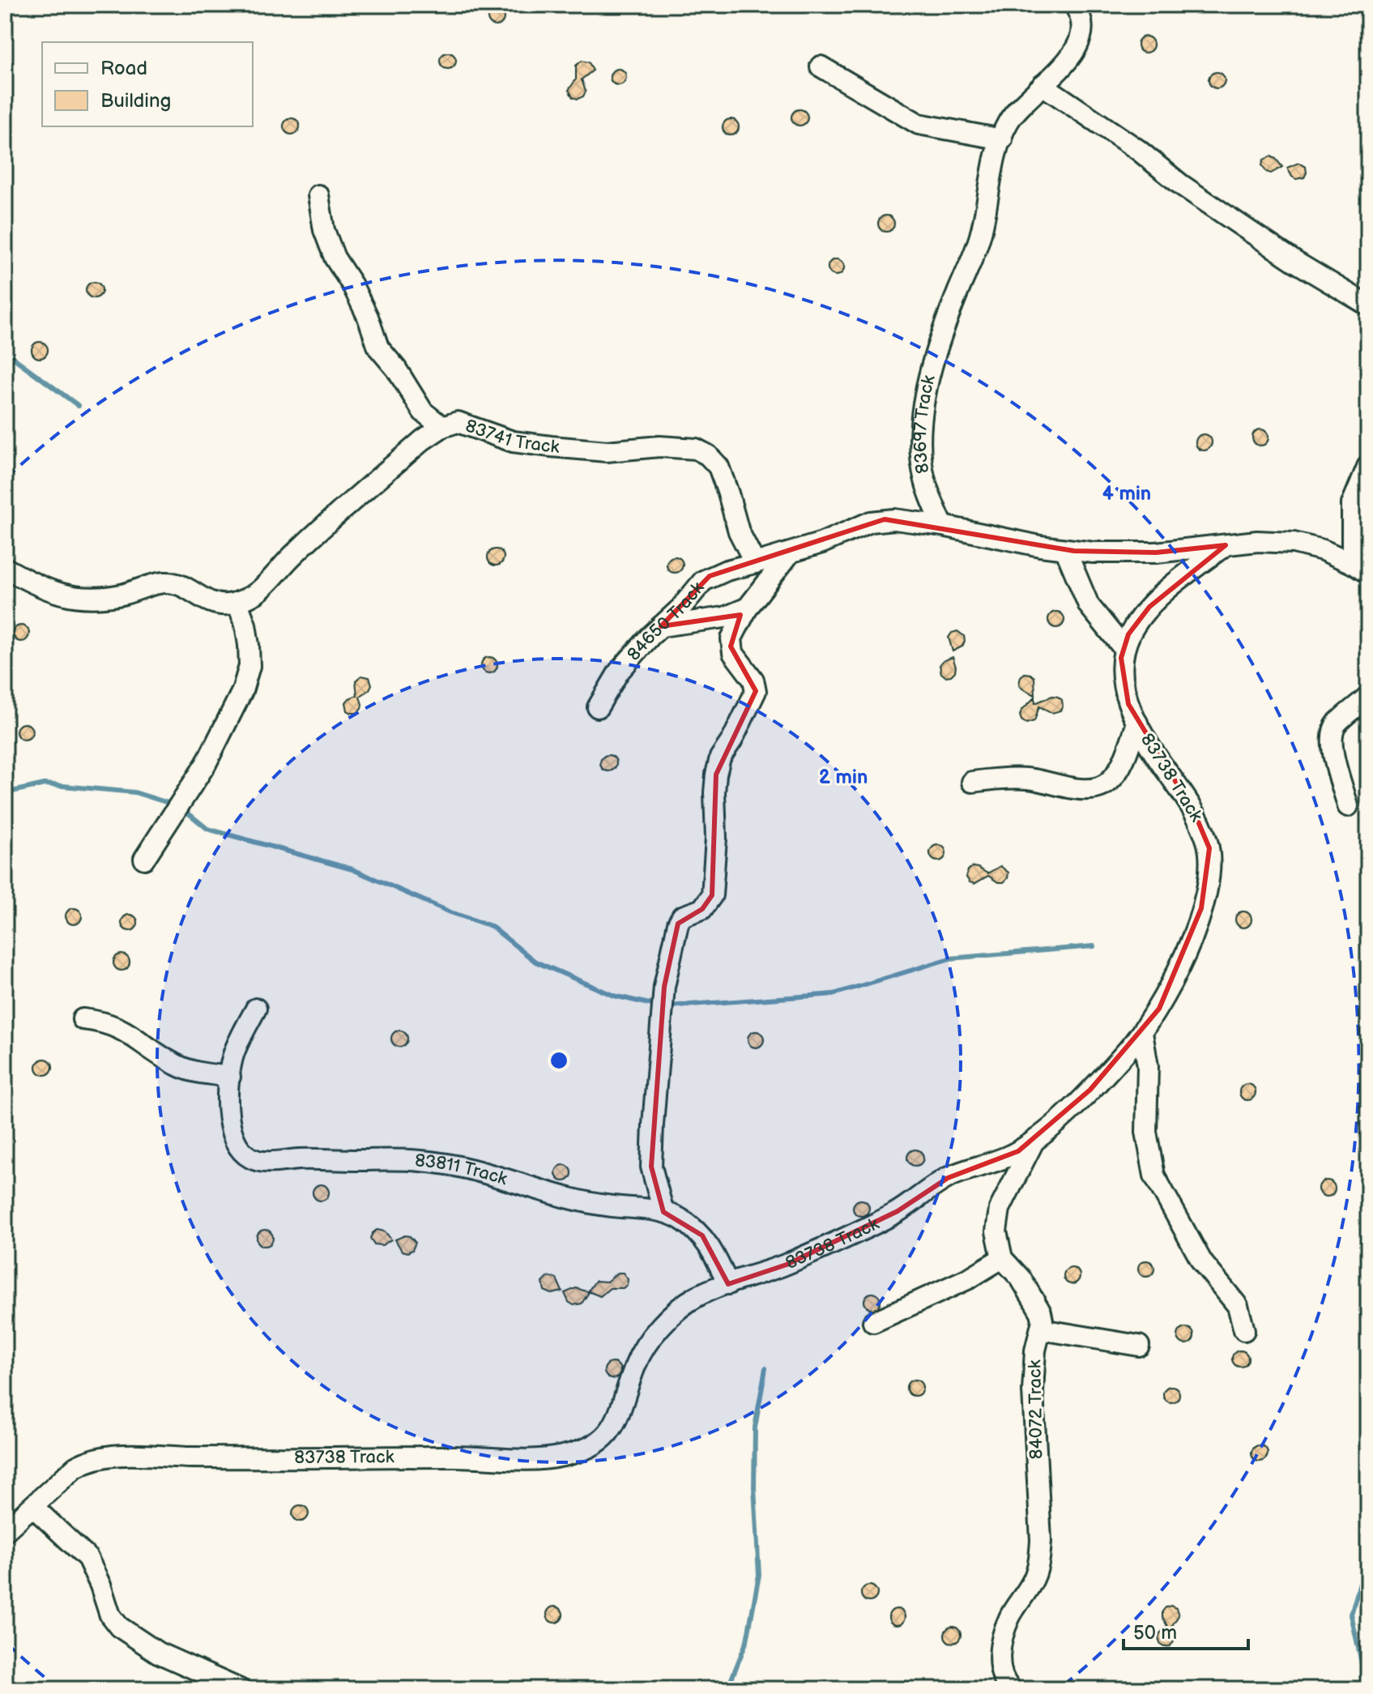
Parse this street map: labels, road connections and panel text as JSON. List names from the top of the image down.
{
  "streets": {
    "street": [
      "83697 Track",
      "83741 Track",
      "84650 Track",
      "83738 Track",
      "83811 Track",
      "84072 Track"
    ]
  },
  "crossings": [
    ["83741 Track", "84650 Track"],
    ["83738 Track", "83811 Track"]
  ],
  "legend": ["Road", "Building"],
  "scale_bar": "50 m",
  "rings": ["4 min", "2 min"]
}
